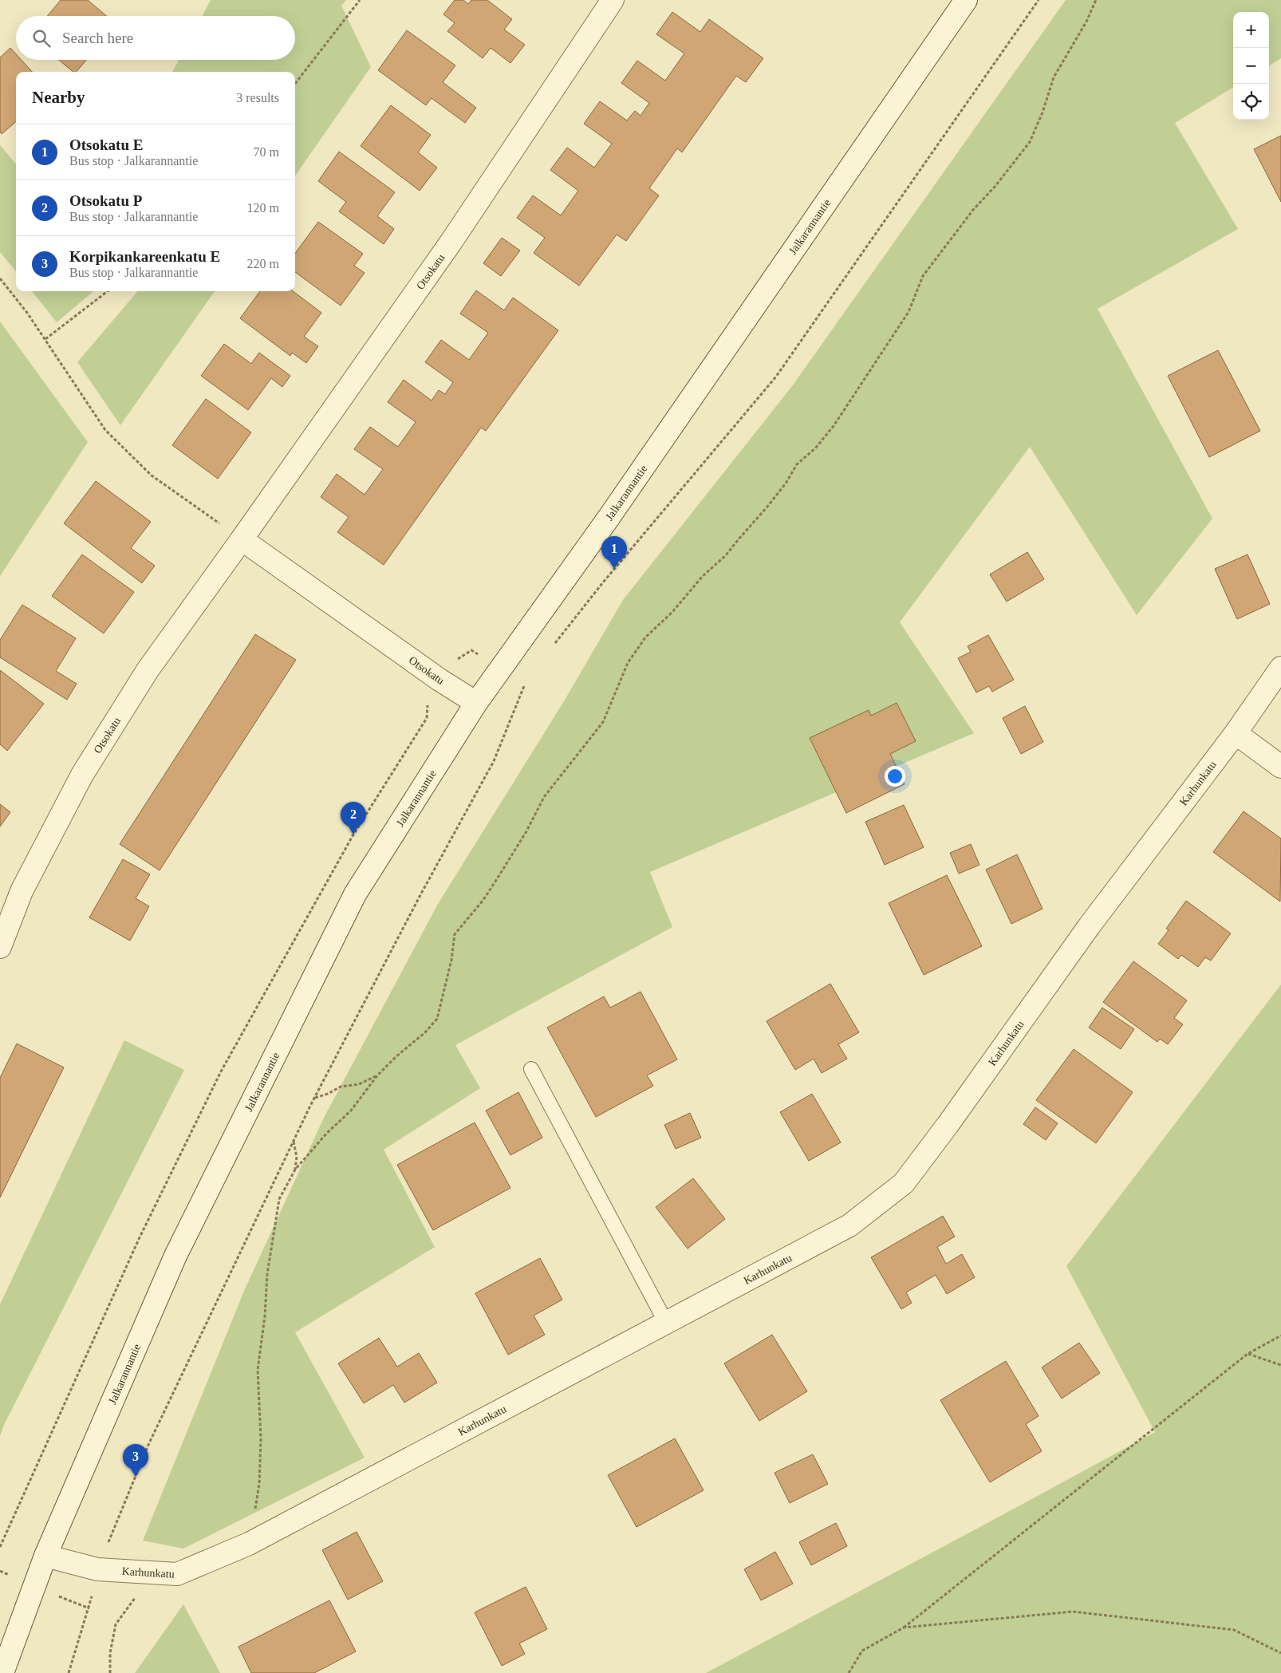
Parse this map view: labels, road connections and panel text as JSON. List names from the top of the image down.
{
  "streets": {
    "street": ["Jalkarannantie", "Otsokatu", "Karhunkatu"]
  },
  "crossings": [
    ["Jalkarannantie", "Otsokatu"],
    ["Jalkarannantie", "Karhunkatu"]
  ],
  "page": {
    "map_buttons": ["+", "−"],
    "search": "Search here",
    "heading": ["Nearby", "3 results"],
    "list": [
      {
        "mark": "1",
        "name": "Otsokatu E",
        "note": "Bus stop · Jalkarannantie",
        "value": "70 m"
      },
      {
        "mark": "2",
        "name": "Otsokatu P",
        "note": "Bus stop · Jalkarannantie",
        "value": "120 m"
      },
      {
        "mark": "3",
        "name": "Korpikankareenkatu E",
        "note": "Bus stop · Jalkarannantie",
        "value": "220 m"
      }
    ],
    "pins": ["1", "2", "3"]
  }
}
